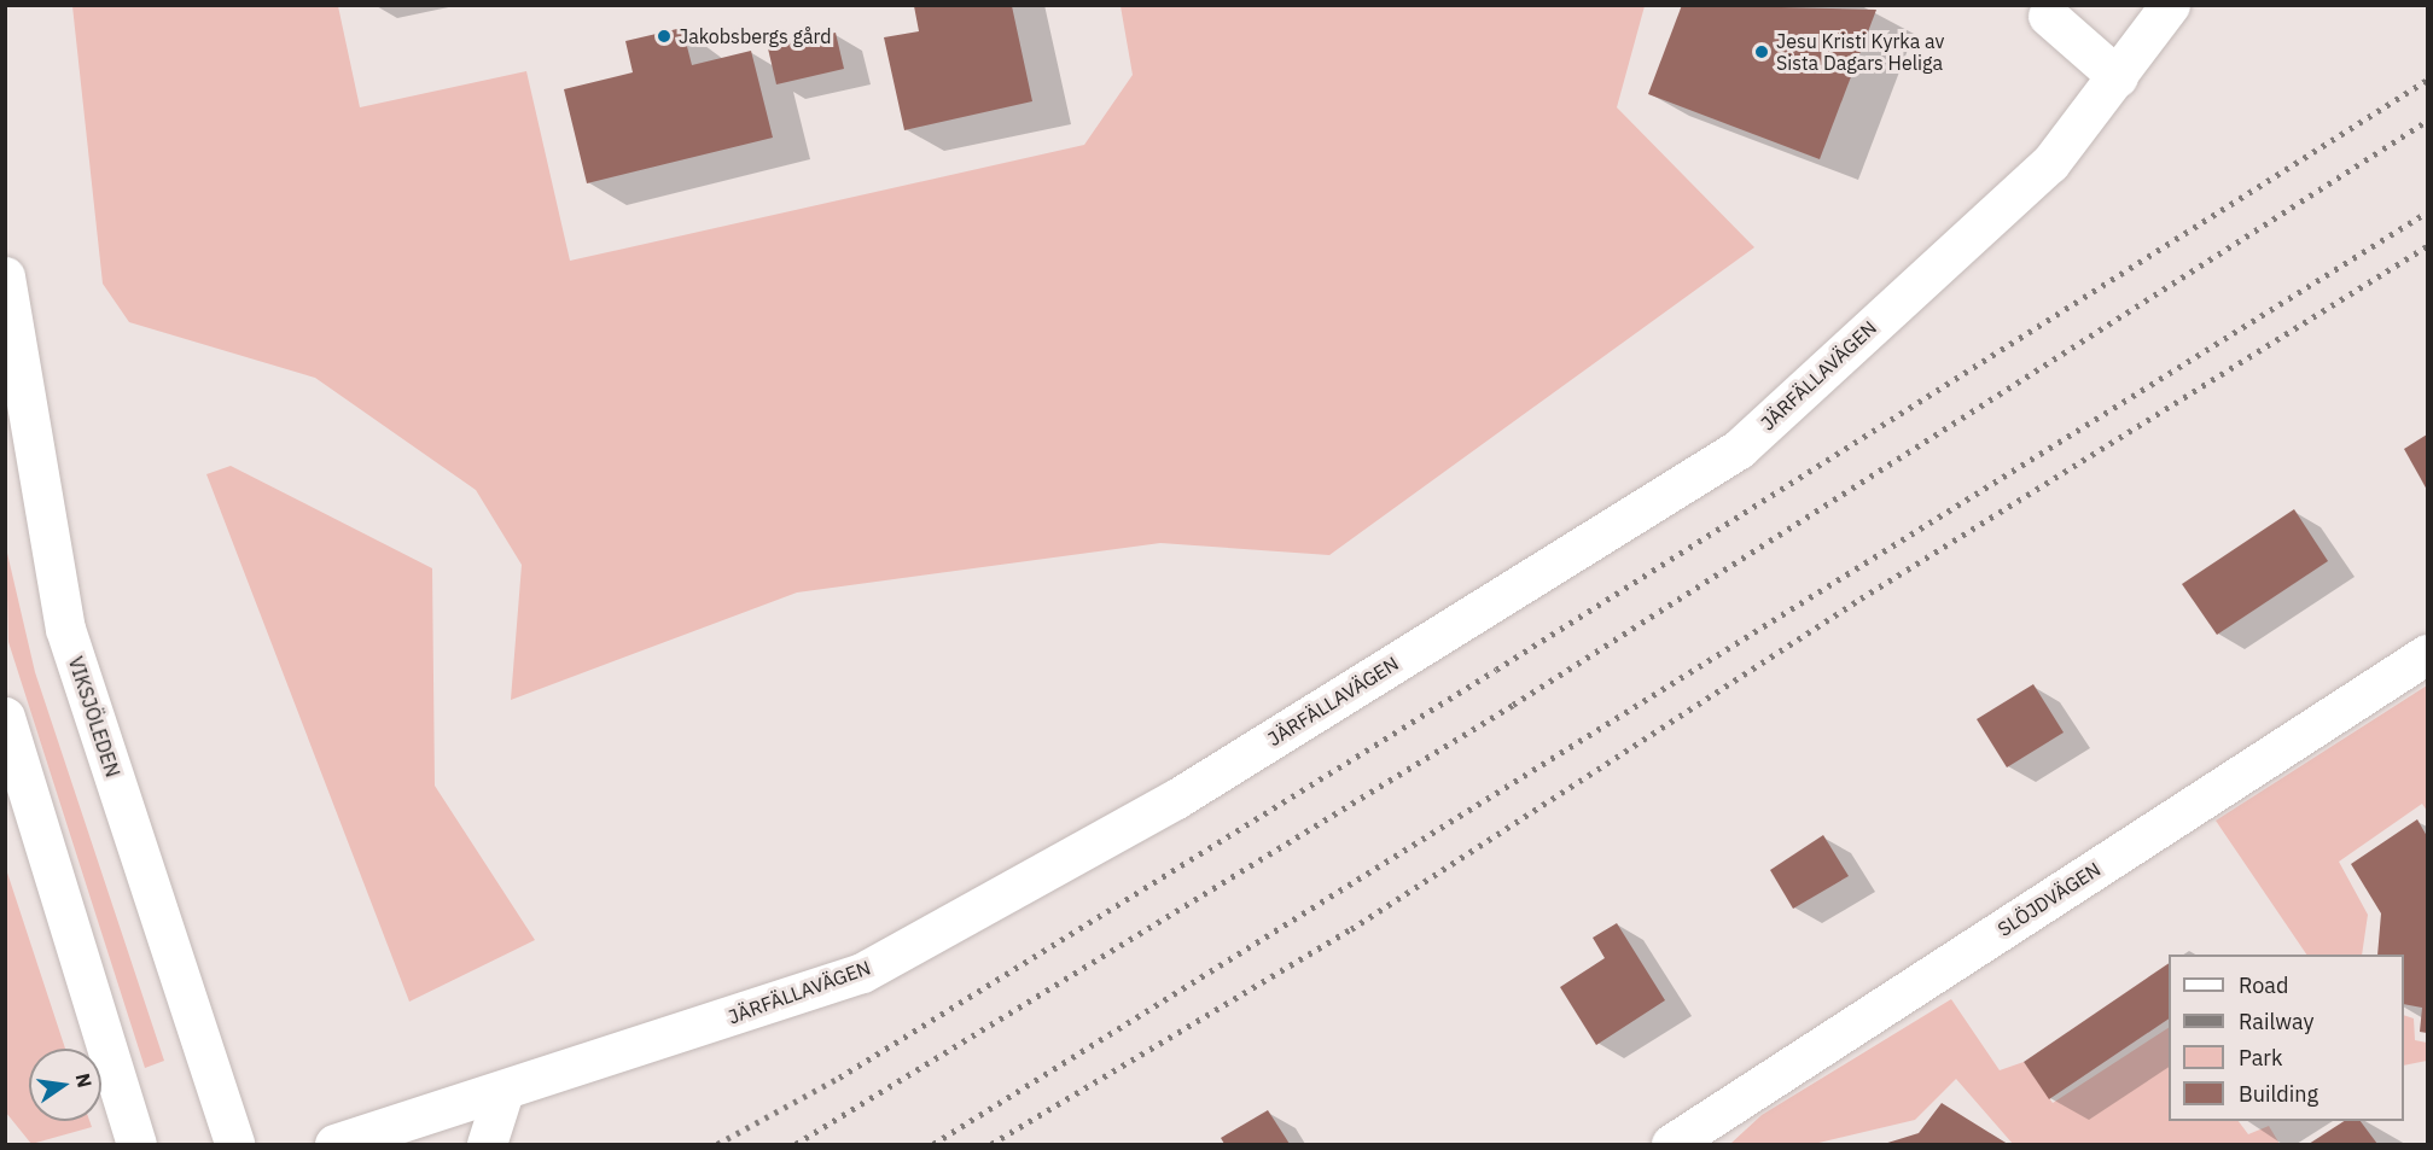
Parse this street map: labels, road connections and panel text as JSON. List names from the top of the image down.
{
  "streets": {
    "street": ["JÄRFÄLLAVÄGEN", "VIKSJÖLEDEN", "SLÖJDVÄGEN"]
  },
  "places": ["Jakobsbergs gård", "Jesu Kristi Kyrka av Sista Dagars Heliga"],
  "legend": [
    "Road",
    "Railway",
    "Park",
    "Building"
  ],
  "north": "right"
}
